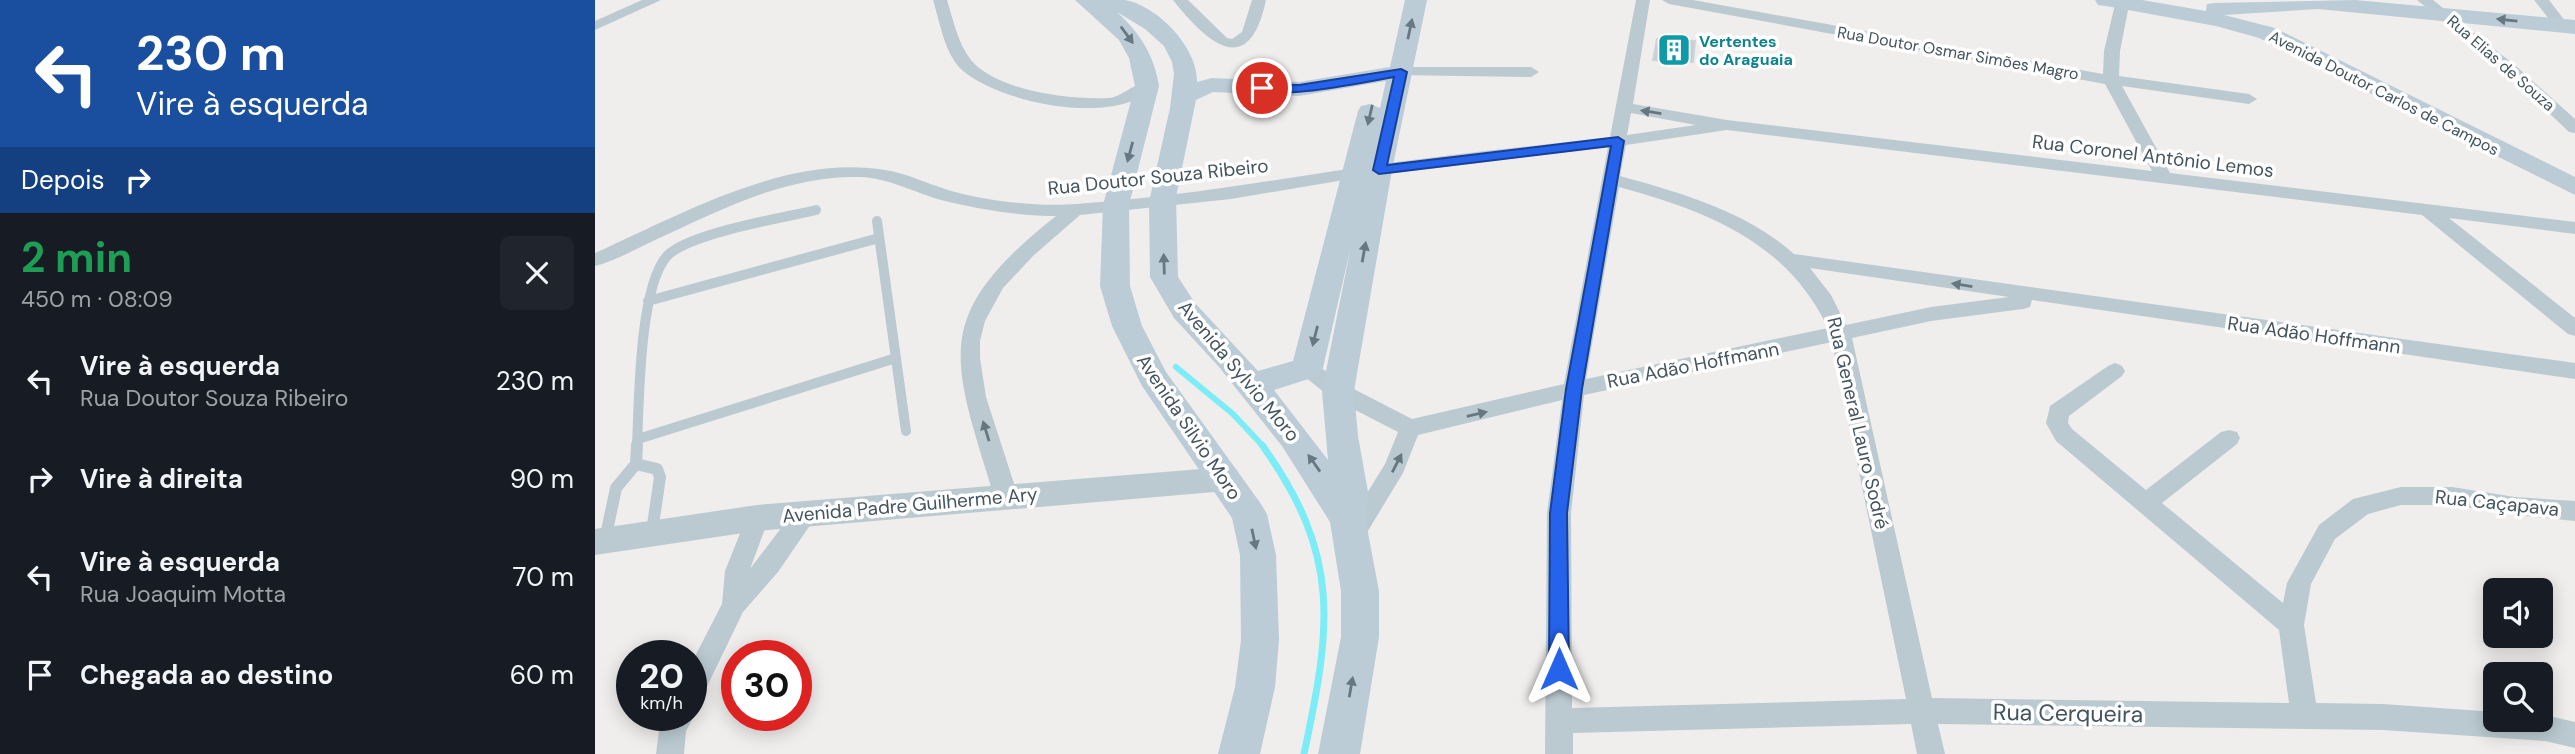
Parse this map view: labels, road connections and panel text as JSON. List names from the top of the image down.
{
  "streets": {
    "main road": ["Avenida Doutor Carlos de Campos", "Avenida Sylvio Moro", "Avenida Silvio Moro"],
    "street": [
      "Rua Doutor Osmar Simões Magro",
      "Rua Elias de Souza",
      "Rua Coronel Antônio Lemos",
      "Rua Doutor Souza Ribeiro",
      "Rua Adão Hoffmann",
      "Rua General Lauro Sodré",
      "Rua Caçapava",
      "Avenida Padre Guilherme Ary",
      "Rua Cerqueira"
    ]
  },
  "crossings": [
    ["Rua Coronel Antônio Lemos", "Rua Doutor Souza Ribeiro"],
    ["Rua Doutor Souza Ribeiro", "Avenida Sylvio Moro"],
    ["Rua Doutor Souza Ribeiro", "Avenida Silvio Moro"],
    ["Rua Adão Hoffmann", "Rua General Lauro Sodré"],
    ["Rua General Lauro Sodré", "Rua Cerqueira"],
    ["Avenida Silvio Moro", "Avenida Padre Guilherme Ary"],
    ["Rua Caçapava", "Rua Cerqueira"]
  ],
  "places": {
    "building": ["Vertentes do Araguaia"]
  },
  "page": {
    "turn": ["230 m", "Vire à esquerda"],
    "then": "Depois",
    "heading": ["2 min", "450 m · 08:09"],
    "list": [
      {
        "name": "Vire à esquerda",
        "note": "Rua Doutor Souza Ribeiro",
        "value": "230 m"
      },
      {
        "name": "Vire à direita",
        "value": "90 m"
      },
      {
        "name": "Vire à esquerda",
        "note": "Rua Joaquim Motta",
        "value": "70 m"
      },
      {
        "name": "Chegada ao destino",
        "value": "60 m"
      }
    ],
    "speed": "20 km/h",
    "limit": "30"
  }
}
